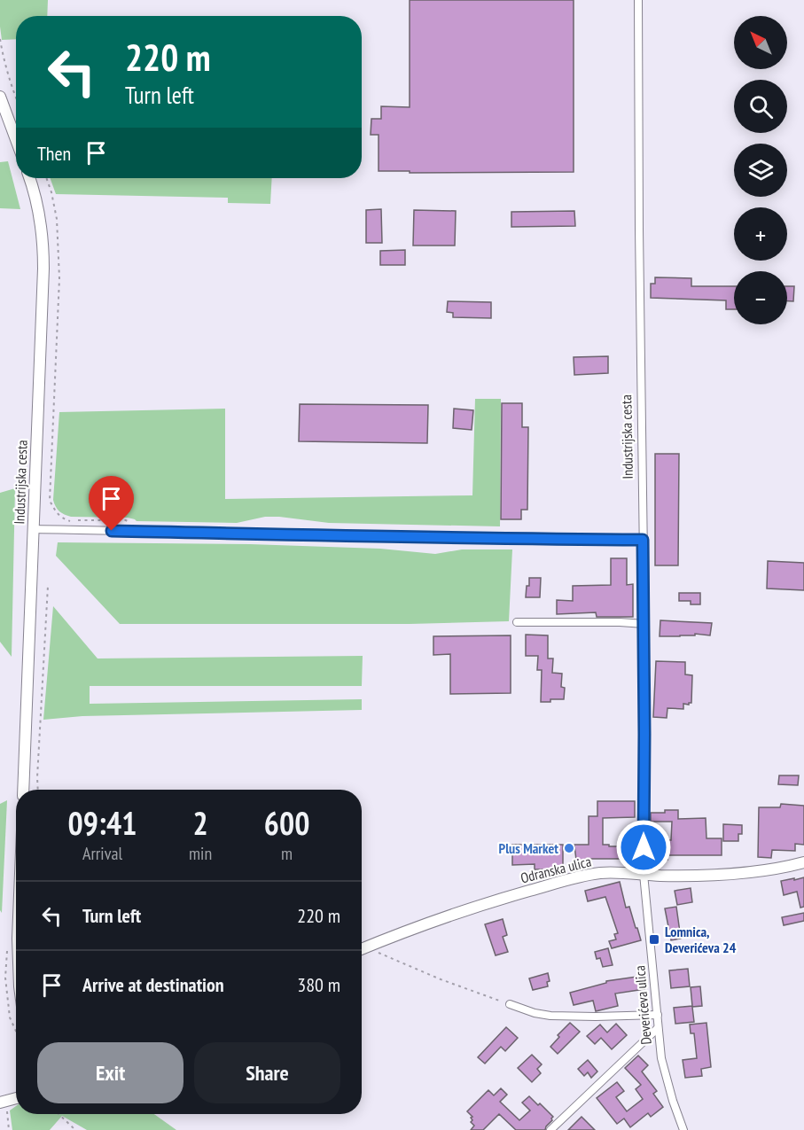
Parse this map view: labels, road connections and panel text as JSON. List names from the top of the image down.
{
  "streets": {
    "main road": ["Industrijska cesta", "Odranska ulica"],
    "street": ["Deverićeva ulica"]
  },
  "crossings": [
    ["Industrijska cesta", "Odranska ulica"],
    ["Industrijska cesta", "Deverićeva ulica"],
    ["Odranska ulica", "Deverićeva ulica"]
  ],
  "places": {
    "other": ["Plus Market"],
    "transit": ["Lomnica, Deverićeva 24"]
  },
  "north": "top left",
  "page": {
    "map_buttons": ["+", "−"],
    "turn": ["220 m", "Turn left"],
    "then": "Then",
    "eta": [
      "09:41",
      "Arrival",
      "2",
      "min",
      "600",
      "m"
    ],
    "list": [
      {
        "name": "Turn left",
        "value": "220 m"
      },
      {
        "name": "Arrive at destination",
        "value": "380 m"
      }
    ],
    "buttons": ["Exit", "Share"]
  }
}
